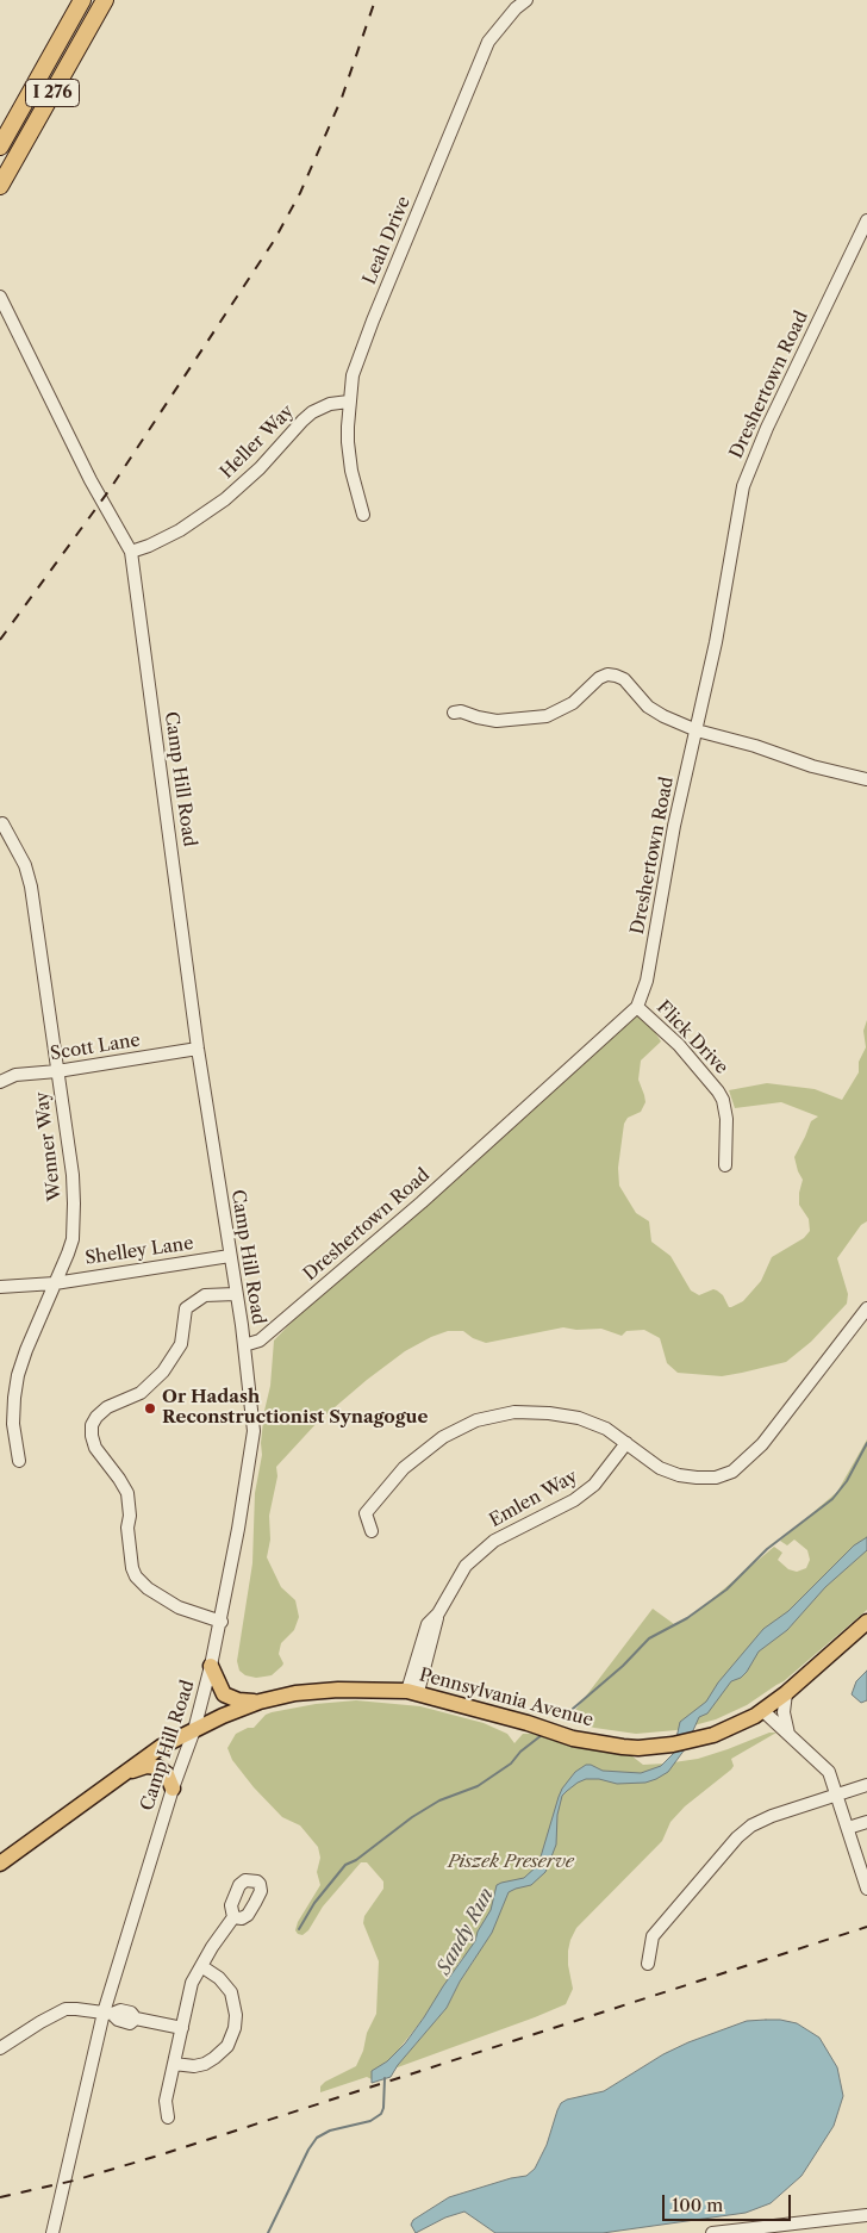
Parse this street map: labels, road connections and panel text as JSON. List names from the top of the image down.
{
  "streets": {
    "highway": ["I 276"],
    "main road": ["Pennsylvania Avenue"],
    "street": [
      "Leah Drive",
      "Dreshertown Road",
      "Heller Way",
      "Camp Hill Road",
      "Flick Drive",
      "Scott Lane",
      "Wenner Way",
      "Shelley Lane",
      "Emlen Way"
    ]
  },
  "crossings": [
    ["Leah Drive", "Heller Way"],
    ["Dreshertown Road", "Camp Hill Road"],
    ["Dreshertown Road", "Flick Drive"],
    ["Heller Way", "Camp Hill Road"],
    ["Camp Hill Road", "Scott Lane"],
    ["Camp Hill Road", "Shelley Lane"],
    ["Camp Hill Road", "Pennsylvania Avenue"],
    ["Scott Lane", "Wenner Way"],
    ["Wenner Way", "Shelley Lane"],
    ["Emlen Way", "Pennsylvania Avenue"]
  ],
  "water": ["Sandy Run"],
  "parks": ["Piszek Preserve"],
  "places": ["Or Hadash Reconstructionist Synagogue"],
  "scale_bar": "100 m"
}
